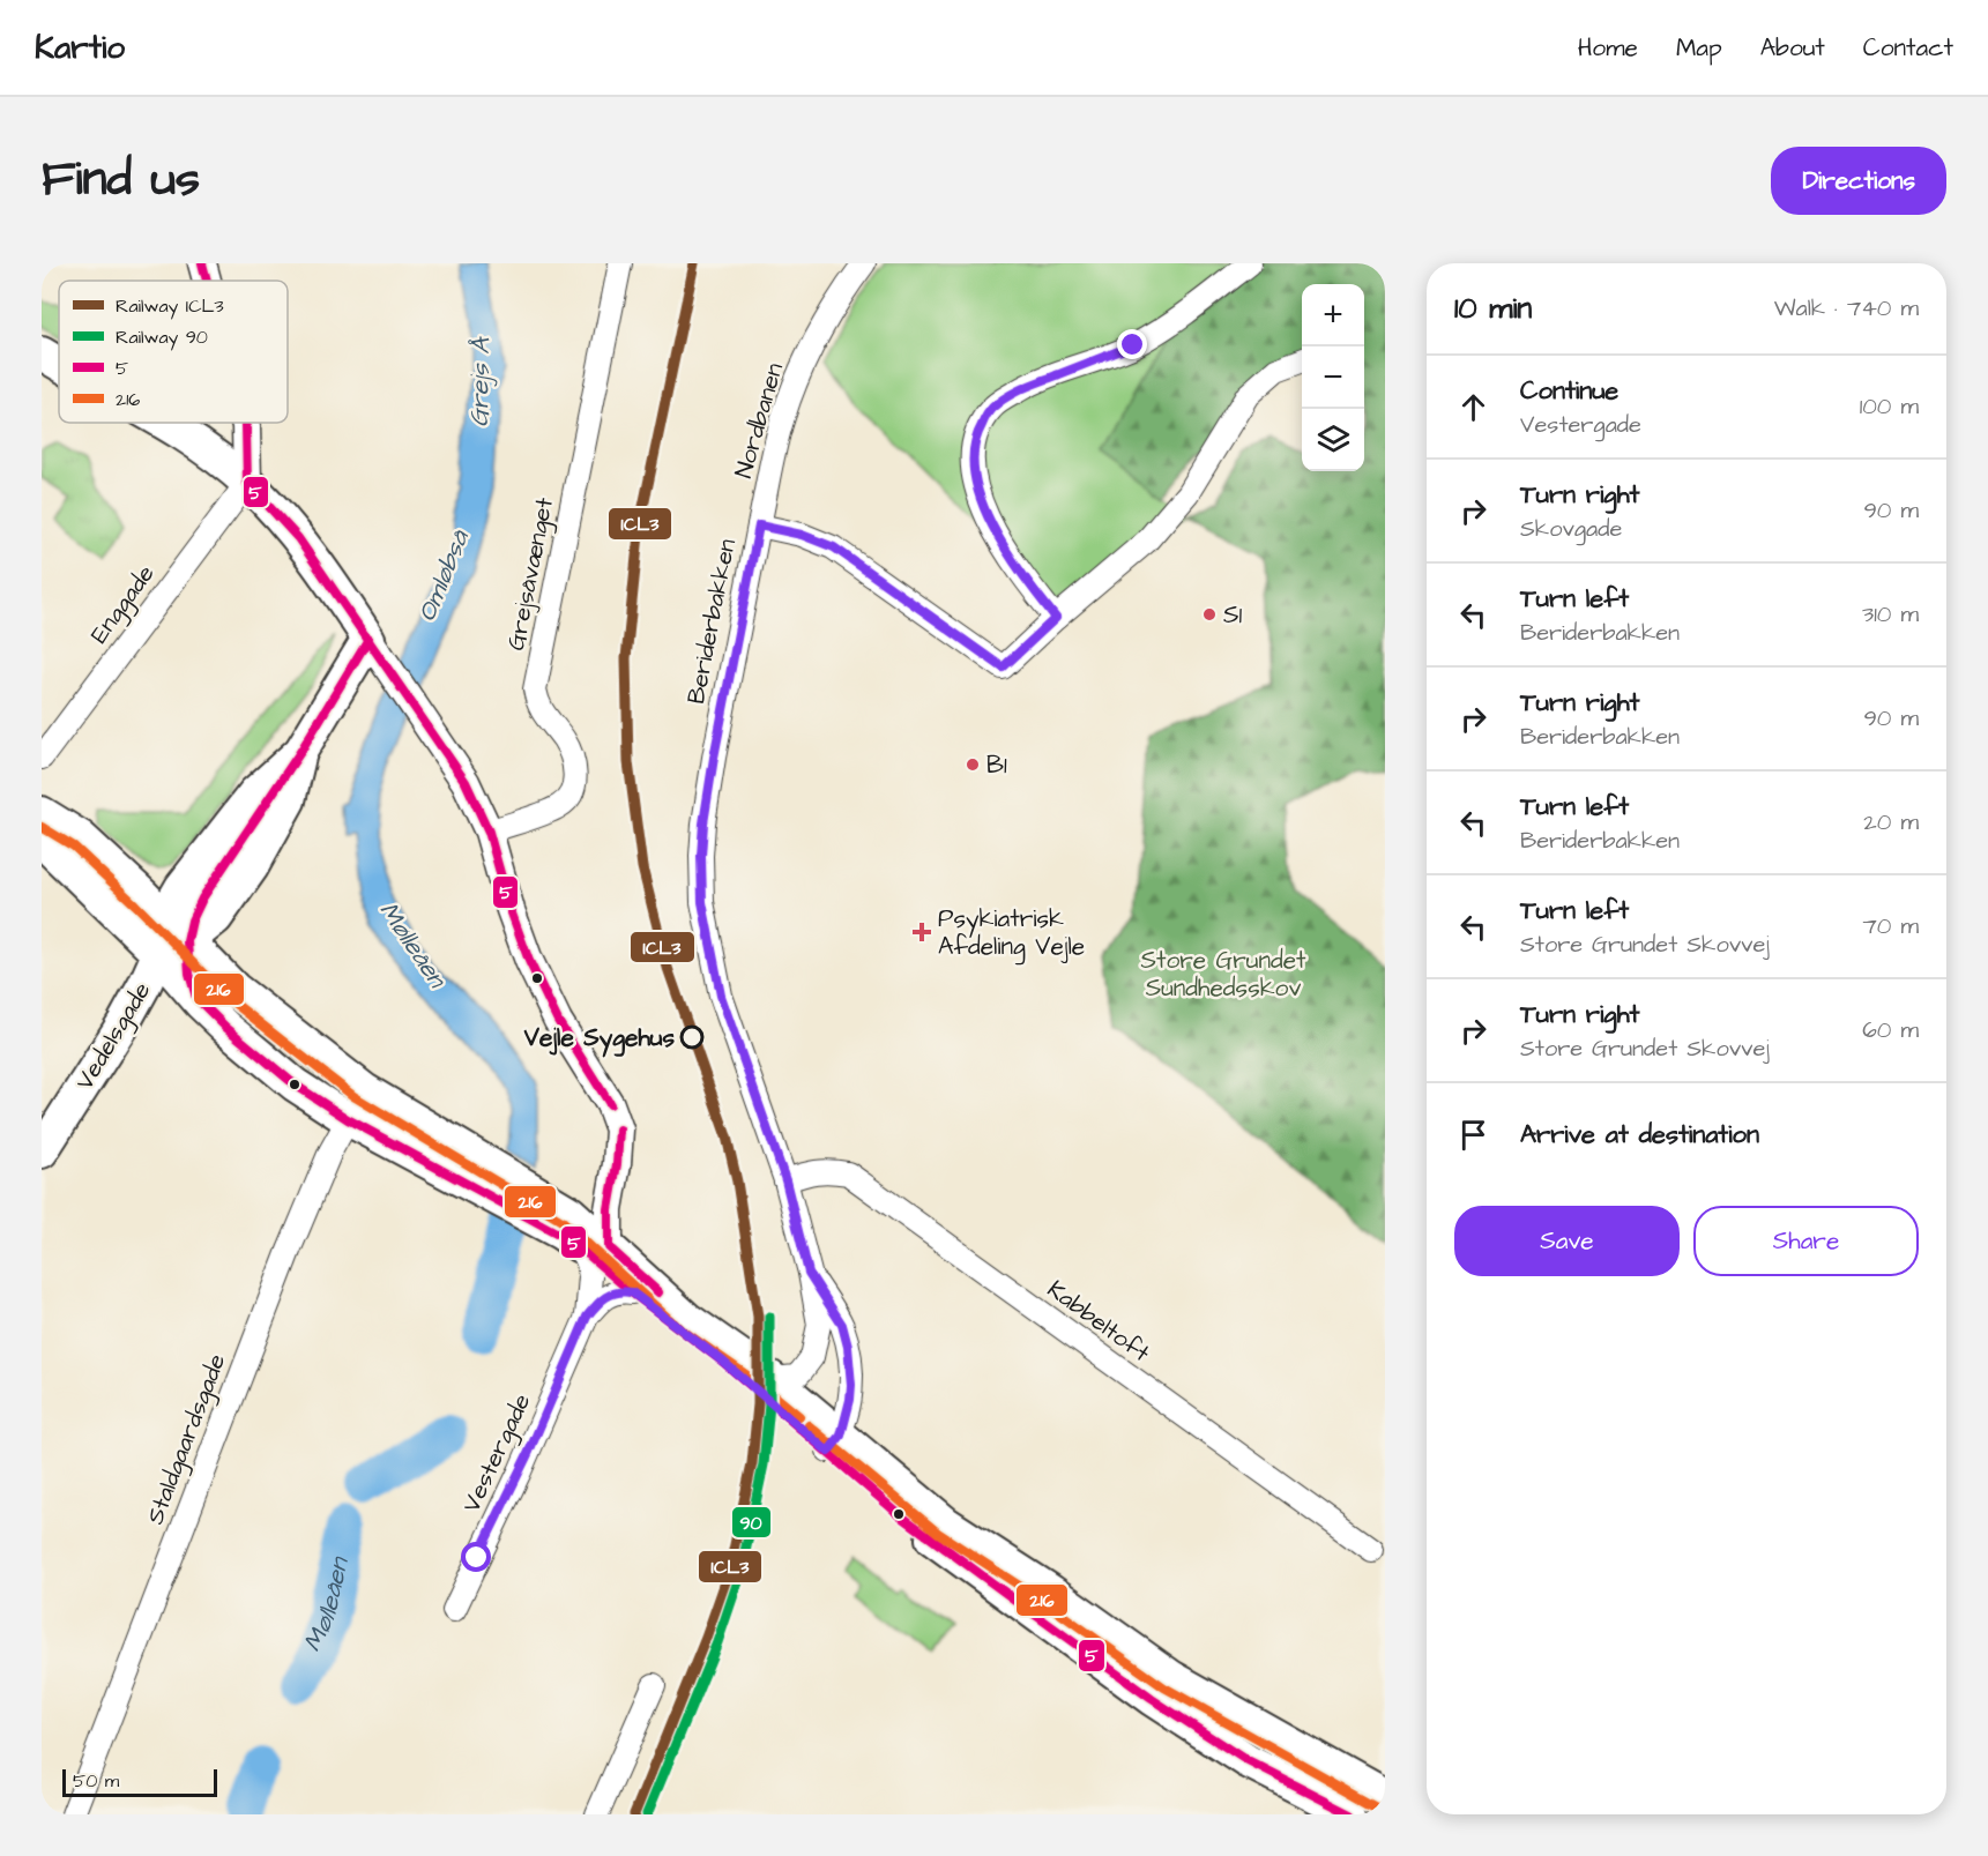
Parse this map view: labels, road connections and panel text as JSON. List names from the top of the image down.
{
  "streets": {
    "main road": ["Vedelsgade"],
    "street": [
      "Nordbanen",
      "Grejsåvænget",
      "Enggade",
      "Beriderbakken",
      "Kabbeltoft",
      "Staldgaardsgade",
      "Vestergade"
    ]
  },
  "crossings": [
    ["Nordbanen", "Beriderbakken"],
    ["Beriderbakken", "Kabbeltoft"]
  ],
  "water": ["Grejs Å", "Omløbså", "Mølleåen"],
  "parks": ["Store Grundet Sundhedsskov"],
  "places": {
    "other": ["S1", "B1", "Vejle Sygehus"],
    "health": ["Psykiatrisk Afdeling Vejle"]
  },
  "lines": [
    "rail line ICL3",
    "transit line 5",
    "transit line 216",
    "rail line 90"
  ],
  "legend": [
    "Railway ICL3",
    "Railway 90",
    "5",
    "216"
  ],
  "scale_bar": "50 m",
  "page": {
    "header": "Kartio",
    "nav": [
      "Home",
      "Map",
      "About",
      "Contact"
    ],
    "title": "Find us",
    "buttons": [
      "Directions",
      ["Save", "Share"]
    ],
    "heading": ["10 min", "Walk · 740 m"],
    "map_buttons": ["+", "−"],
    "list": [
      ["Continue", "Vestergade", "100 m"],
      ["Turn right", "Skovgade", "90 m"],
      ["Turn left", "Beriderbakken", "310 m"],
      ["Turn right", "Beriderbakken", "90 m"],
      ["Turn left", "Beriderbakken", "20 m"],
      ["Turn left", "Store Grundet Skovvej", "70 m"],
      ["Turn right", "Store Grundet Skovvej", "60 m"],
      "Arrive at destination"
    ],
    "scale": "50 m"
  }
}
